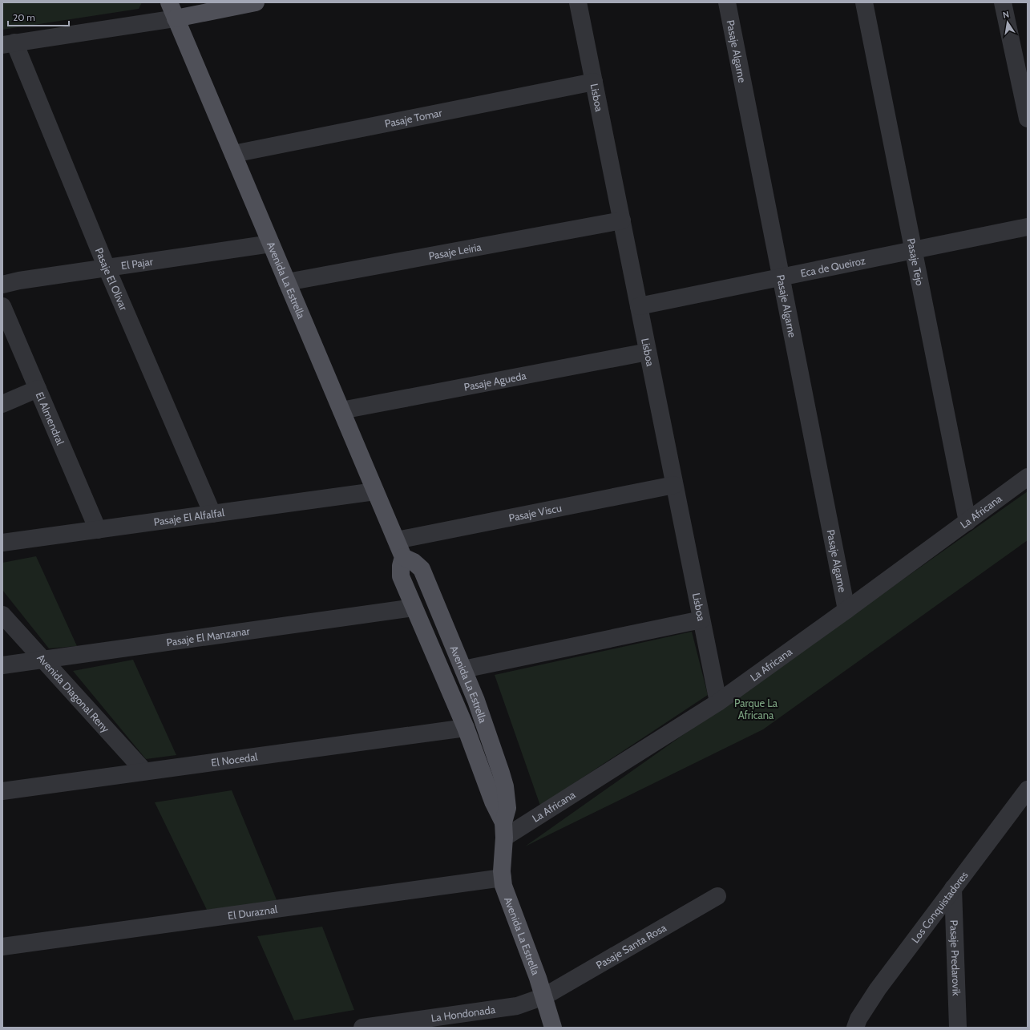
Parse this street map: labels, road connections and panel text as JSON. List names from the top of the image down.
{
  "streets": {
    "main road": ["Avenida La Estrella"],
    "street": [
      "Pasaje Algarne",
      "Lisboa",
      "Pasaje Tomar",
      "Pasaje Leiria",
      "Pasaje Tejo",
      "El Pajar",
      "Eca de Queiroz",
      "Pasaje El Olivar",
      "Pasaje Agueda",
      "El Almendral",
      "La Africana",
      "Pasaje Viscu",
      "Pasaje El Alfalfal",
      "Pasaje El Manzanar",
      "Avenida Diagonal Reny",
      "El Nocedal",
      "Los Conquistadores",
      "El Duraznal",
      "Pasaje Santa Rosa",
      "Pasaje Predarovik",
      "La Hondonada"
    ]
  },
  "crossings": [
    ["Pasaje Algarne", "Eca de Queiroz"],
    ["Pasaje Algarne", "La Africana"],
    ["Lisboa", "Pasaje Tomar"],
    ["Lisboa", "Pasaje Leiria"],
    ["Lisboa", "Eca de Queiroz"],
    ["Lisboa", "Pasaje Agueda"],
    ["Lisboa", "La Africana"],
    ["Lisboa", "Pasaje Viscu"],
    ["Pasaje Tomar", "Avenida La Estrella"],
    ["Pasaje Leiria", "Avenida La Estrella"],
    ["Pasaje Tejo", "Eca de Queiroz"],
    ["Pasaje Tejo", "La Africana"],
    ["El Pajar", "Pasaje El Olivar"],
    ["El Pajar", "Avenida La Estrella"],
    ["Pasaje El Olivar", "Pasaje El Alfalfal"],
    ["Avenida La Estrella", "Pasaje Agueda"],
    ["Avenida La Estrella", "La Africana"],
    ["Avenida La Estrella", "Pasaje Viscu"],
    ["Avenida La Estrella", "Pasaje El Alfalfal"],
    ["Avenida La Estrella", "Pasaje El Manzanar"],
    ["Avenida La Estrella", "El Nocedal"],
    ["Avenida La Estrella", "El Duraznal"],
    ["Avenida La Estrella", "Pasaje Santa Rosa"],
    ["Avenida La Estrella", "La Hondonada"],
    ["El Almendral", "Pasaje El Alfalfal"],
    ["Pasaje El Manzanar", "Avenida Diagonal Reny"],
    ["Avenida Diagonal Reny", "El Nocedal"],
    ["Los Conquistadores", "Pasaje Predarovik"],
    ["Pasaje Santa Rosa", "La Hondonada"]
  ],
  "parks": ["Parque La Africana"],
  "scale_bar": "20 m",
  "north": "top"
}
